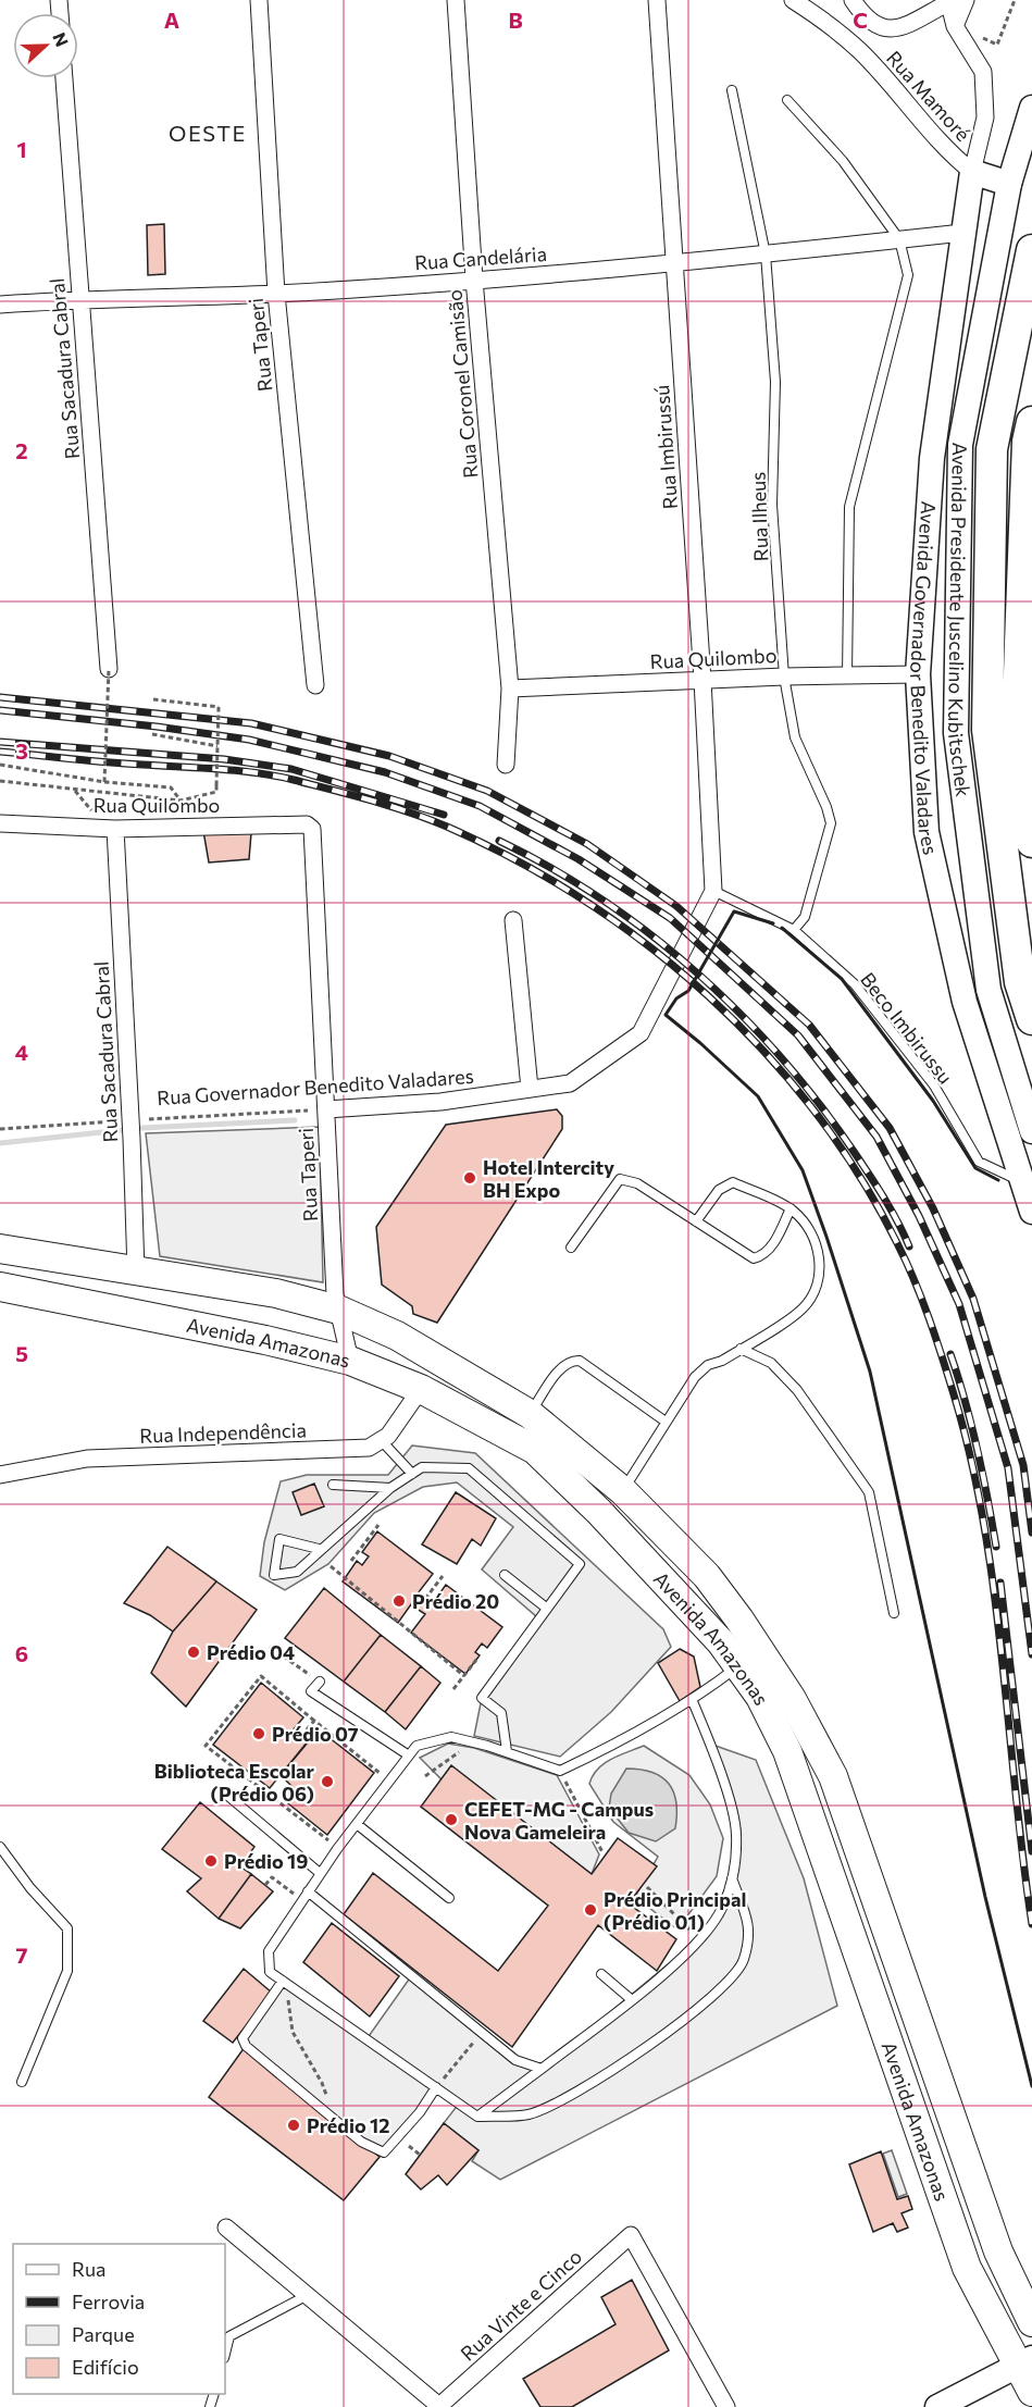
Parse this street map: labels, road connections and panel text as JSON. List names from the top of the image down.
{
  "streets": {
    "highway": ["Avenida Presidente Juscelino Kubitschek"],
    "main road": ["Avenida Amazonas"],
    "street": [
      "Rua Mamoré",
      "Rua Candelária",
      "Rua Taperi",
      "Rua Sacadura Cabral",
      "Rua Coronel Camisão",
      "Rua Imbirussú",
      "Rua Quilombo",
      "Avenida Governador Benedito Valadares",
      "Rua Governador Benedito Valadares",
      "Rua Independência",
      "Rua Vinte e Cinco"
    ],
    "lane": ["Rua Ilheus", "Beco Imbirussu"]
  },
  "crossings": [
    ["Rua Mamoré", "Avenida Governador Benedito Valadares"],
    ["Rua Candelária", "Rua Taperi"],
    ["Rua Candelária", "Rua Sacadura Cabral"],
    ["Rua Candelária", "Rua Coronel Camisão"],
    ["Rua Candelária", "Rua Imbirussú"],
    ["Rua Candelária", "Rua Ilheus"],
    ["Rua Candelária", "Avenida Governador Benedito Valadares"],
    ["Rua Taperi", "Rua Quilombo"],
    ["Rua Taperi", "Rua Governador Benedito Valadares"],
    ["Rua Taperi", "Avenida Amazonas"],
    ["Rua Sacadura Cabral", "Rua Quilombo"],
    ["Rua Sacadura Cabral", "Rua Governador Benedito Valadares"],
    ["Rua Sacadura Cabral", "Avenida Amazonas"],
    ["Rua Coronel Camisão", "Rua Quilombo"],
    ["Rua Imbirussú", "Rua Quilombo"],
    ["Rua Imbirussú", "Beco Imbirussu"],
    ["Rua Imbirussú", "Rua Governador Benedito Valadares"],
    ["Rua Ilheus", "Rua Quilombo"],
    ["Rua Ilheus", "Beco Imbirussu"],
    ["Rua Quilombo", "Avenida Governador Benedito Valadares"],
    ["Avenida Governador Benedito Valadares", "Beco Imbirussu"],
    ["Beco Imbirussu", "Rua Governador Benedito Valadares"]
  ],
  "districts": ["OESTE"],
  "places": [
    "Hotel Intercity BH Expo",
    "Prédio 20",
    "Prédio 04",
    "Prédio 07",
    "Biblioteca Escolar (Prédio 06)",
    "CEFET-MG - Campus Nova Gameleira",
    "Prédio 19",
    "Prédio Principal (Prédio 01)",
    "Prédio 12"
  ],
  "legend": [
    "Rua",
    "Ferrovia",
    "Parque",
    "Edifício"
  ],
  "north": "right",
  "grid": {
    "columns": ["A", "B", "C"],
    "rows": [
      "1",
      "2",
      "3",
      "4",
      "5",
      "6",
      "7"
    ]
  }
}
